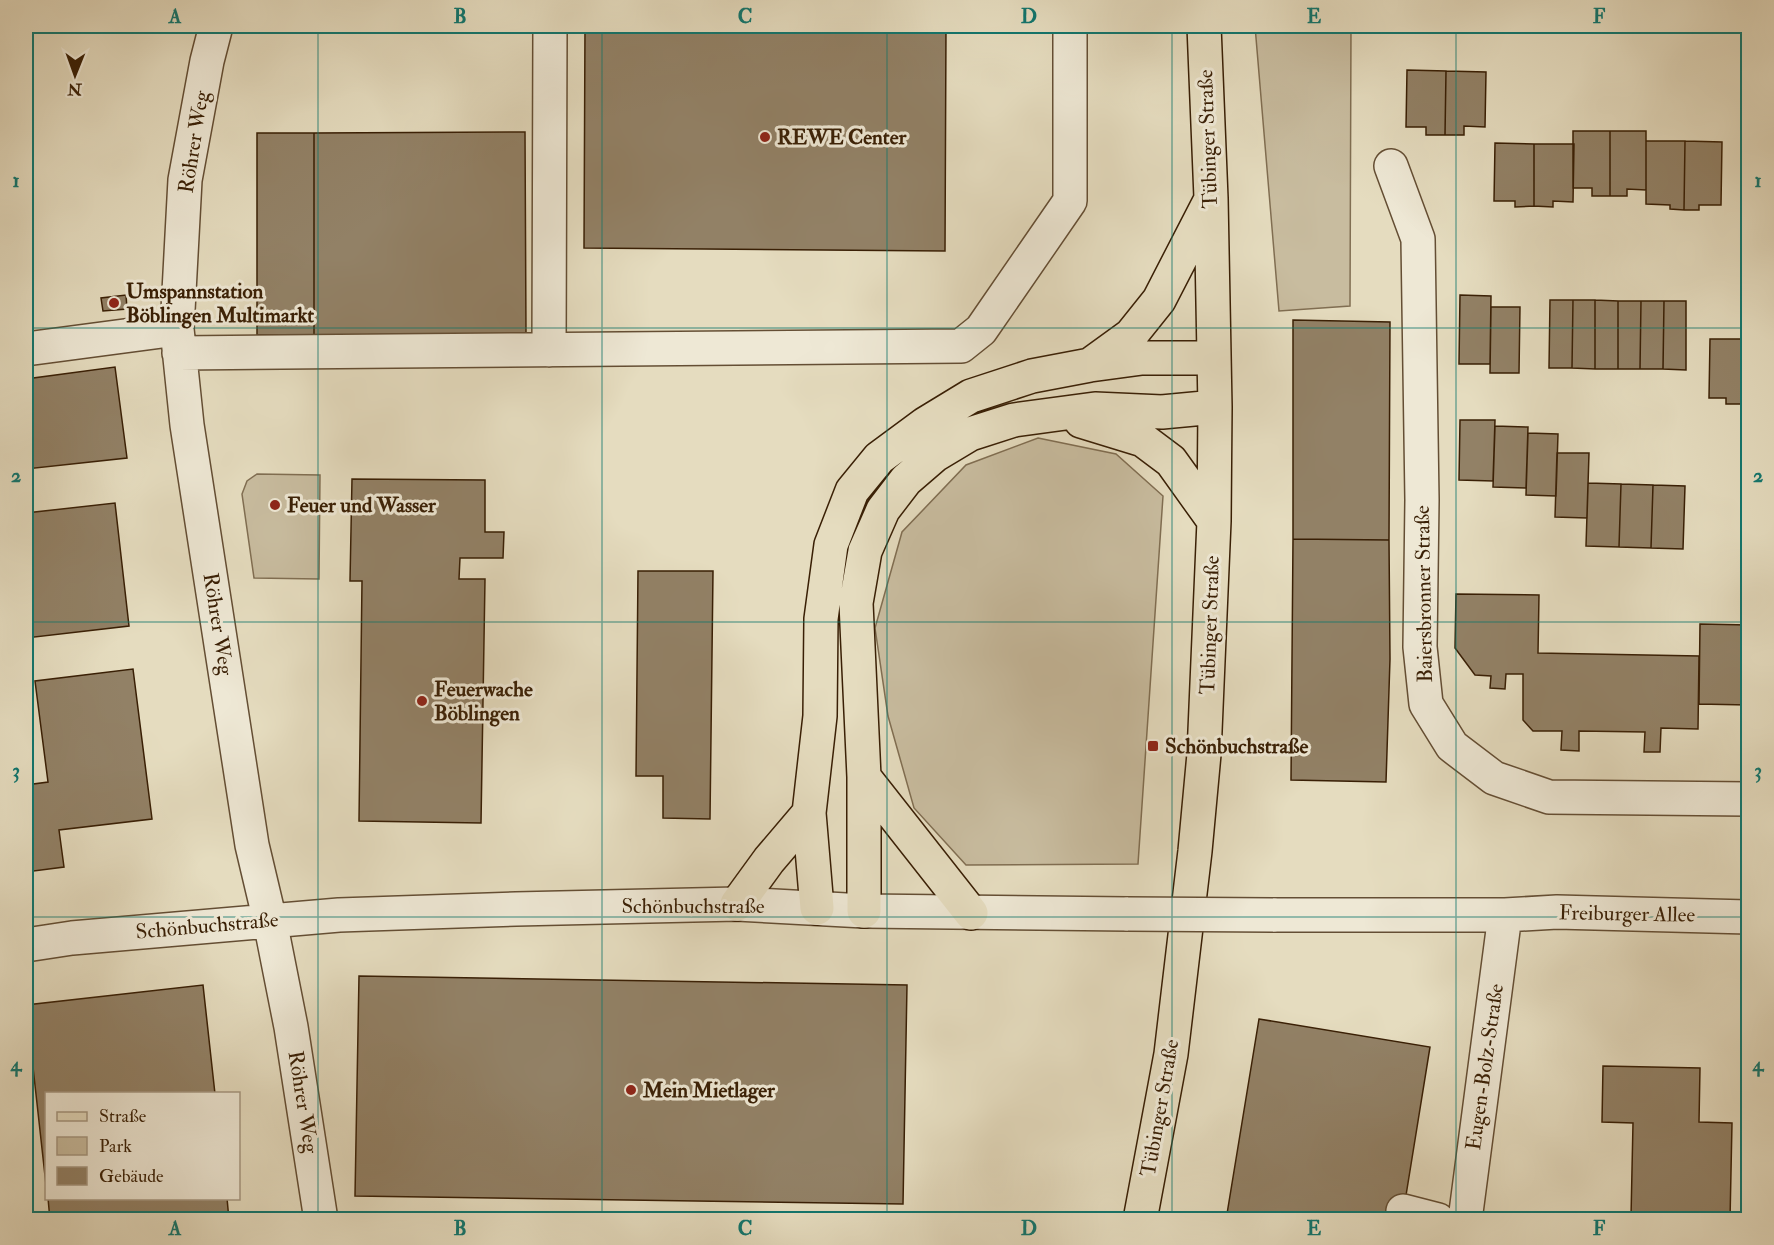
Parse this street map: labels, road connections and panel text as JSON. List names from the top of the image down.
{
  "streets": {
    "main road": ["Tübinger Straße"],
    "street": [
      "Röhrer Weg",
      "Baiersbronner Straße",
      "Schönbuchstraße",
      "Freiburger Allee",
      "Eugen-Bolz-Straße"
    ]
  },
  "crossings": [
    ["Röhrer Weg", "Schönbuchstraße"],
    ["Schönbuchstraße", "Freiburger Allee"],
    ["Schönbuchstraße", "Eugen-Bolz-Straße"],
    ["Freiburger Allee", "Eugen-Bolz-Straße"]
  ],
  "places": {
    "other": [
      "REWE Center",
      "Umspannstation Böblingen Multimarkt",
      "Feuer und Wasser",
      "Feuerwache Böblingen",
      "Mein Mietlager"
    ],
    "transit": ["Schönbuchstraße"]
  },
  "legend": ["Straße", "Park", "Gebäude"],
  "north": "bottom",
  "grid": {
    "columns": [
      "A",
      "B",
      "C",
      "D",
      "E",
      "F"
    ],
    "rows": [
      "1",
      "2",
      "3",
      "4"
    ]
  }
}
